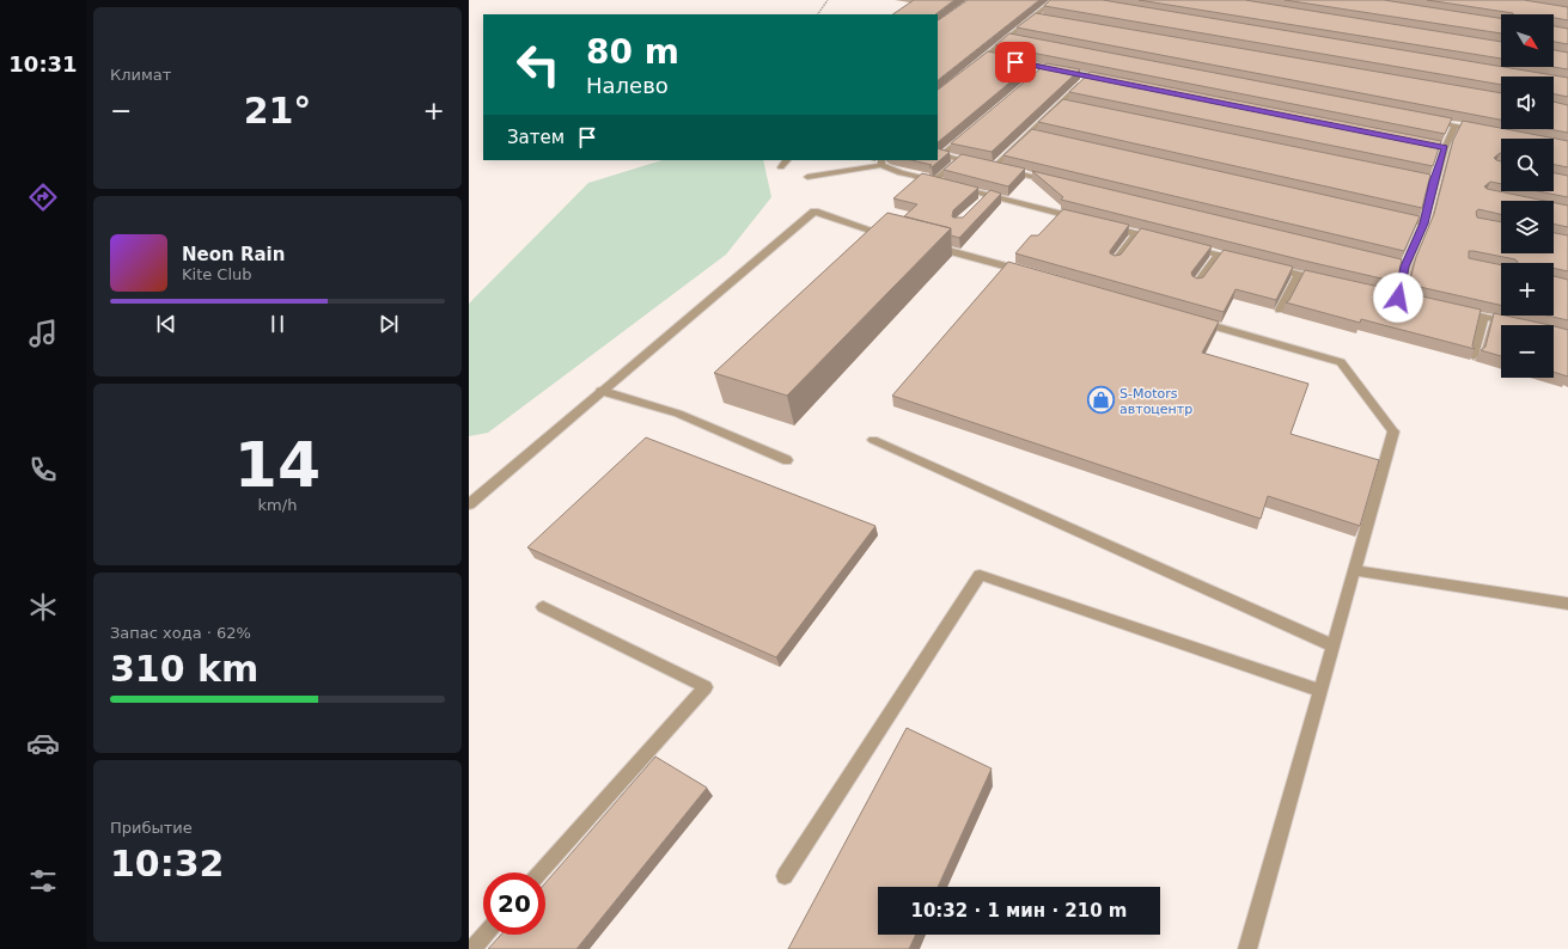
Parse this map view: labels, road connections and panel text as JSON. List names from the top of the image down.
{
  "places": {
    "shop": ["S-Motors автоцентр"]
  },
  "north": "bottom right",
  "page": {
    "tabs": "10:31",
    "tile": [
      "Климат",
      ["14", "km/h"],
      ["Запас хода · 62%", "310 km"],
      ["Прибытие", "10:32"]
    ],
    "map_buttons": ["+", "−"],
    "turn": ["80 m", "Налево"],
    "heat": ["−", "21°", "+"],
    "then": "Затем",
    "song": ["Neon Rain", "Kite Club"],
    "limit": "20",
    "trip": "10:32 · 1 мин · 210 m"
  }
}
